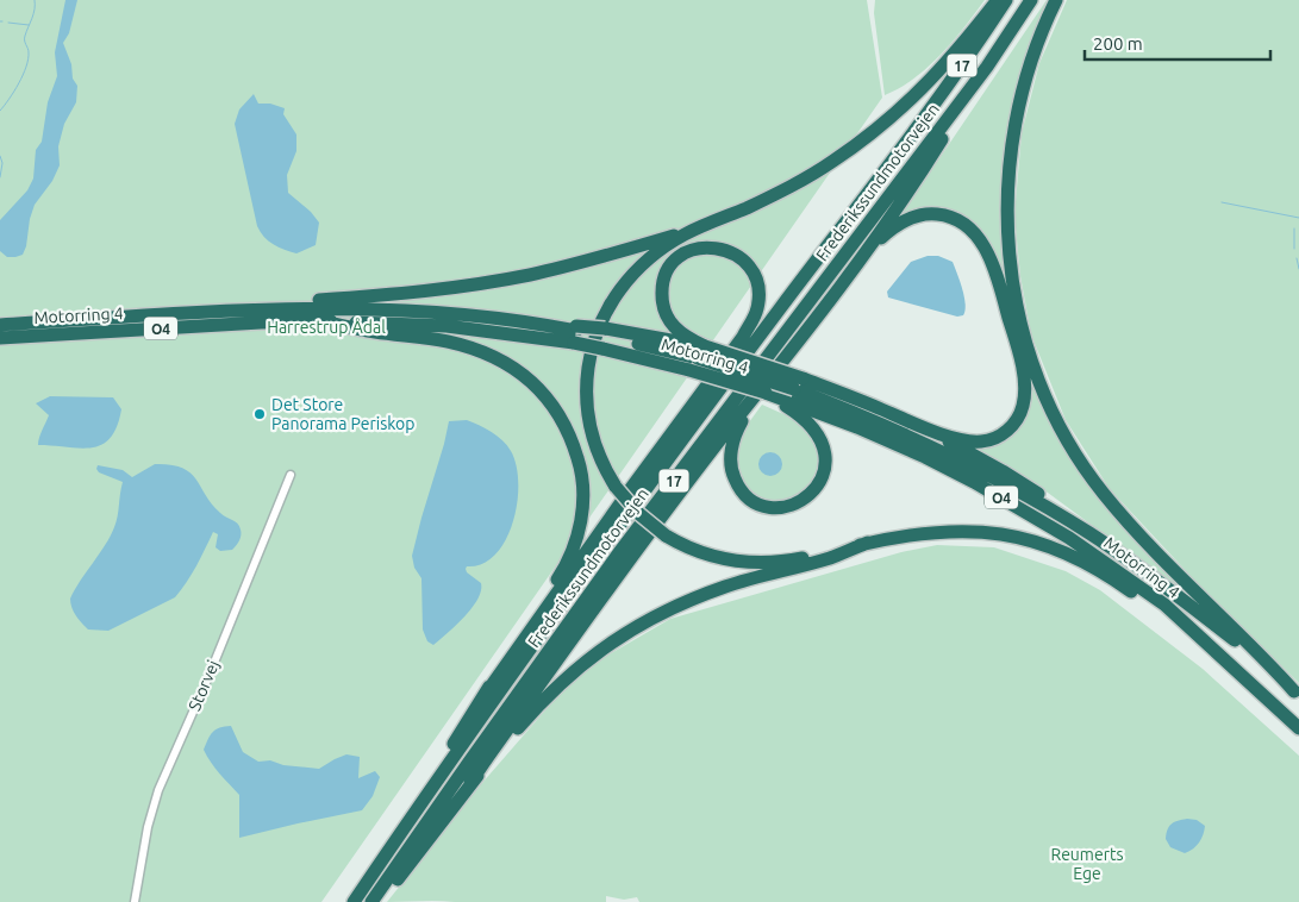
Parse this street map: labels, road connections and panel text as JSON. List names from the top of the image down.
{
  "streets": {
    "highway": [
      "17",
      "Frederikssundmotorvejen",
      "Motorring 4",
      "O4"
    ],
    "street": ["Storvej"]
  },
  "parks": ["Harrestrup Ådal", "Reumerts Ege"],
  "places": ["Det Store Panorama Periskop"],
  "scale_bar": "200 m"
}
